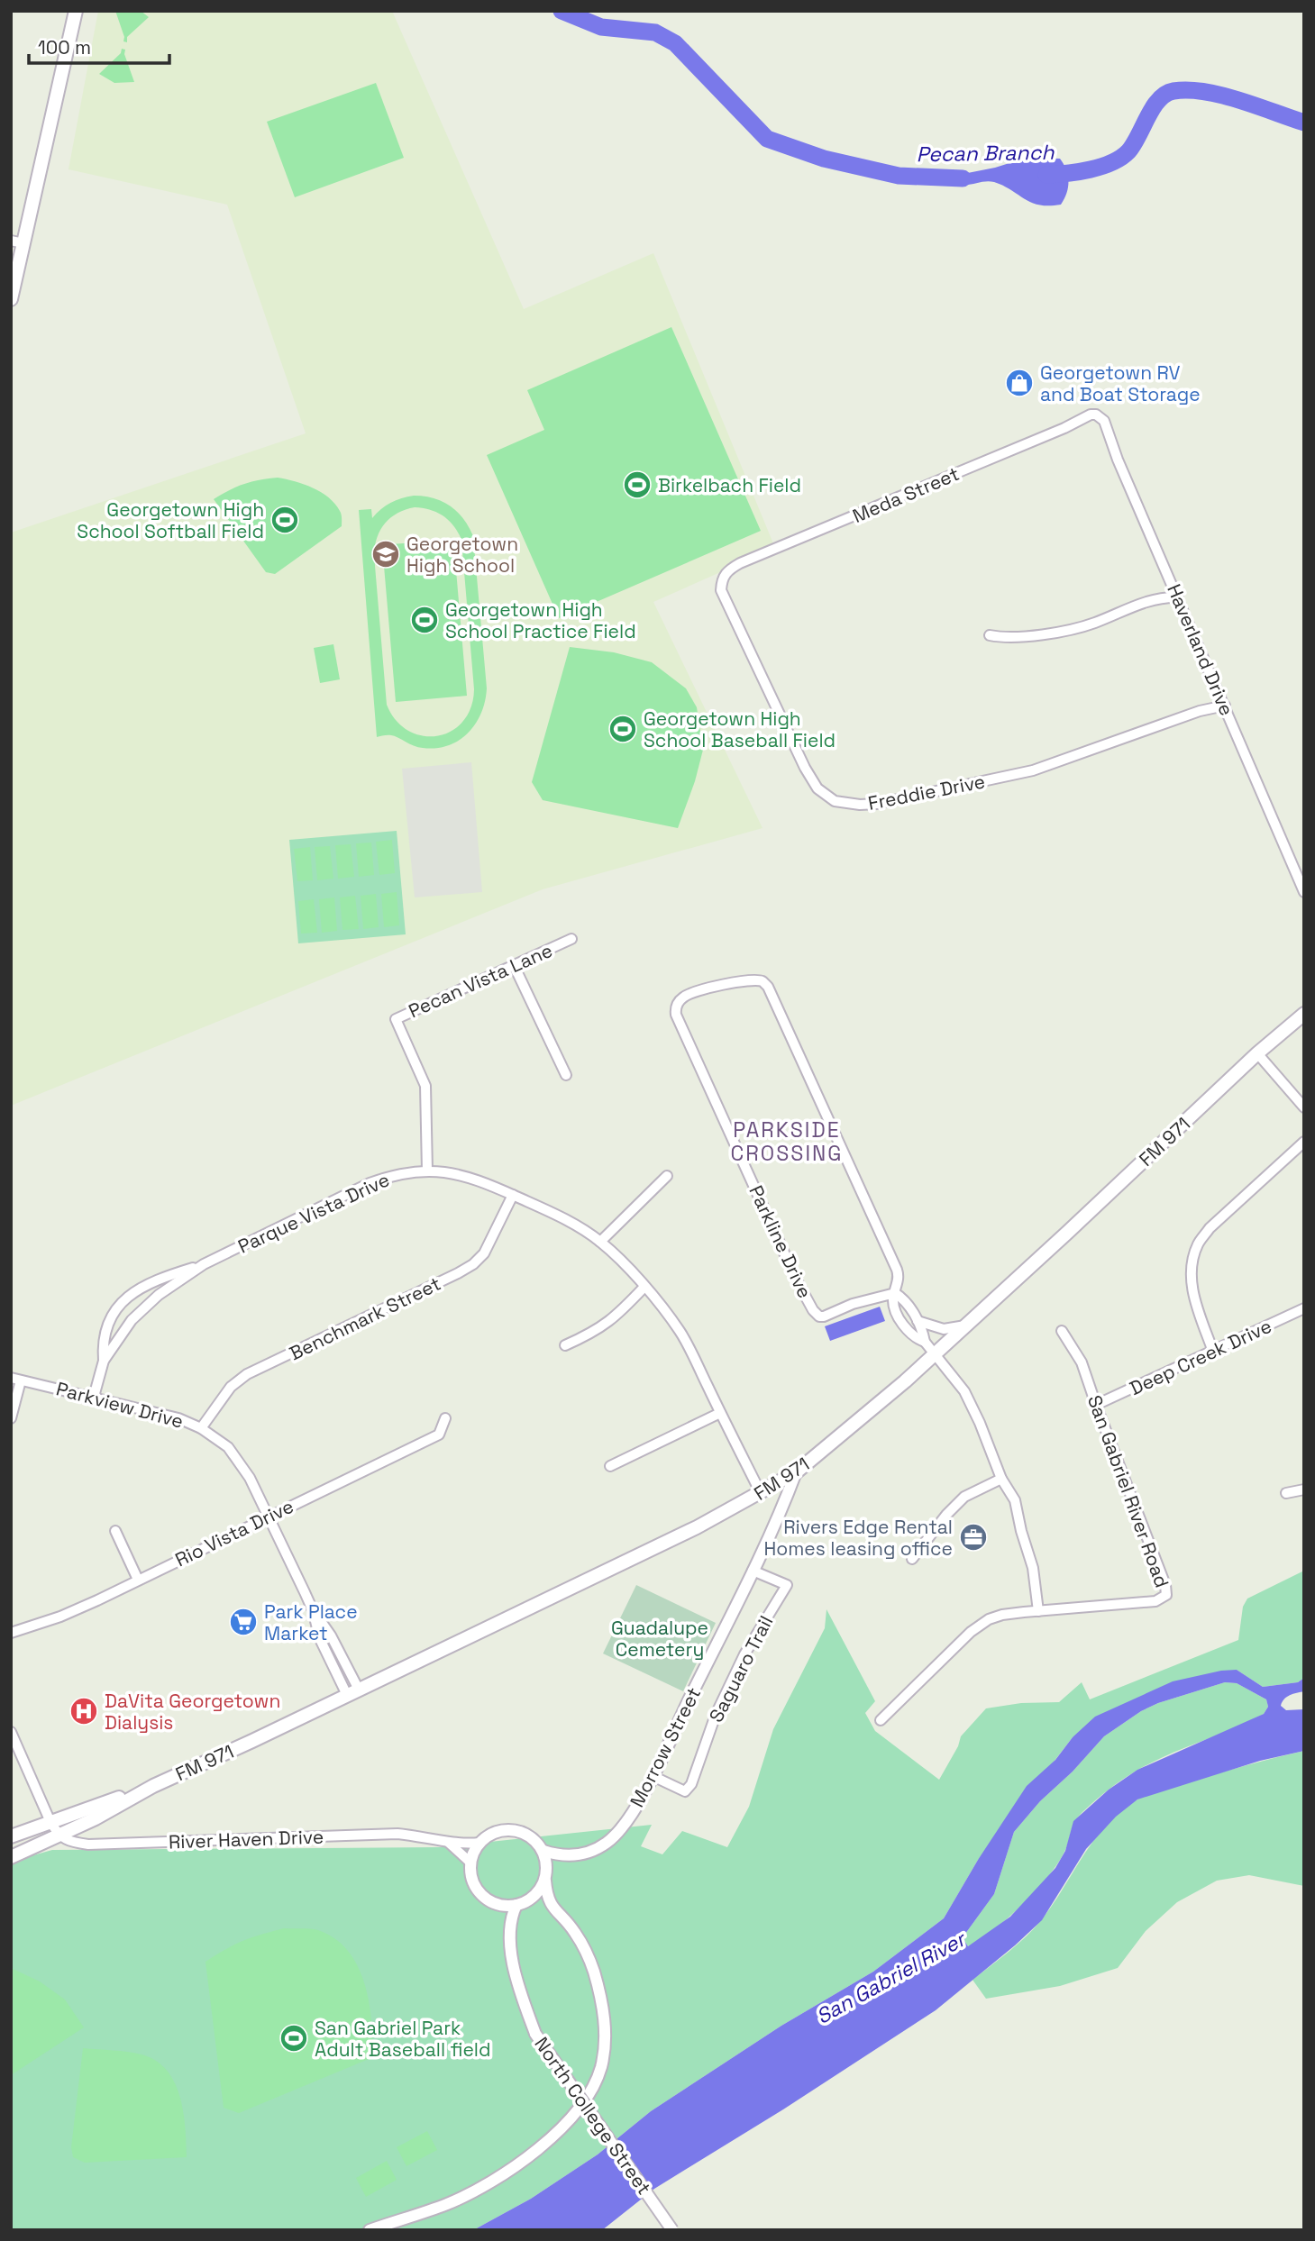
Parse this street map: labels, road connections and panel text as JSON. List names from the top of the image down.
{
  "streets": {
    "main road": ["FM 971"],
    "street": [
      "Meda Street",
      "Haverland Drive",
      "Freddie Drive",
      "Pecan Vista Lane",
      "Parque Vista Drive",
      "Parkline Drive",
      "Benchmark Street",
      "Deep Creek Drive",
      "Parkview Drive",
      "San Gabriel River Road",
      "Rio Vista Drive",
      "Saguaro Trail",
      "Morrow Street",
      "River Haven Drive",
      "North College Street"
    ]
  },
  "crossings": [
    ["Meda Street", "Haverland Drive"],
    ["Meda Street", "Freddie Drive"],
    ["Haverland Drive", "Freddie Drive"],
    ["Pecan Vista Lane", "Parque Vista Drive"],
    ["FM 971", "Parque Vista Drive"],
    ["FM 971", "Parkline Drive"],
    ["FM 971", "Parkview Drive"],
    ["FM 971", "Morrow Street"],
    ["FM 971", "River Haven Drive"],
    ["Parque Vista Drive", "Benchmark Street"],
    ["Parque Vista Drive", "Parkview Drive"],
    ["Parkline Drive", "San Gabriel River Road"],
    ["Benchmark Street", "Parkview Drive"],
    ["Deep Creek Drive", "San Gabriel River Road"],
    ["Parkview Drive", "Rio Vista Drive"],
    ["Saguaro Trail", "Morrow Street"],
    ["Morrow Street", "River Haven Drive"],
    ["Morrow Street", "North College Street"],
    ["River Haven Drive", "North College Street"]
  ],
  "districts": ["PARKSIDE CROSSING"],
  "water": ["Pecan Branch", "San Gabriel River"],
  "parks": ["Guadalupe Cemetery"],
  "places": {
    "shop": ["Georgetown RV and Boat Storage"],
    "sports": [
      "Birkelbach Field",
      "Georgetown High School Softball Field",
      "Georgetown High School Practice Field",
      "Georgetown High School Baseball Field",
      "San Gabriel Park Adult Baseball field"
    ],
    "school or university": ["Georgetown High School"],
    "office": ["Rivers Edge Rental Homes leasing office"],
    "supermarket": ["Park Place Market"],
    "hospital": ["DaVita Georgetown Dialysis"]
  },
  "scale_bar": "100 m"
}
